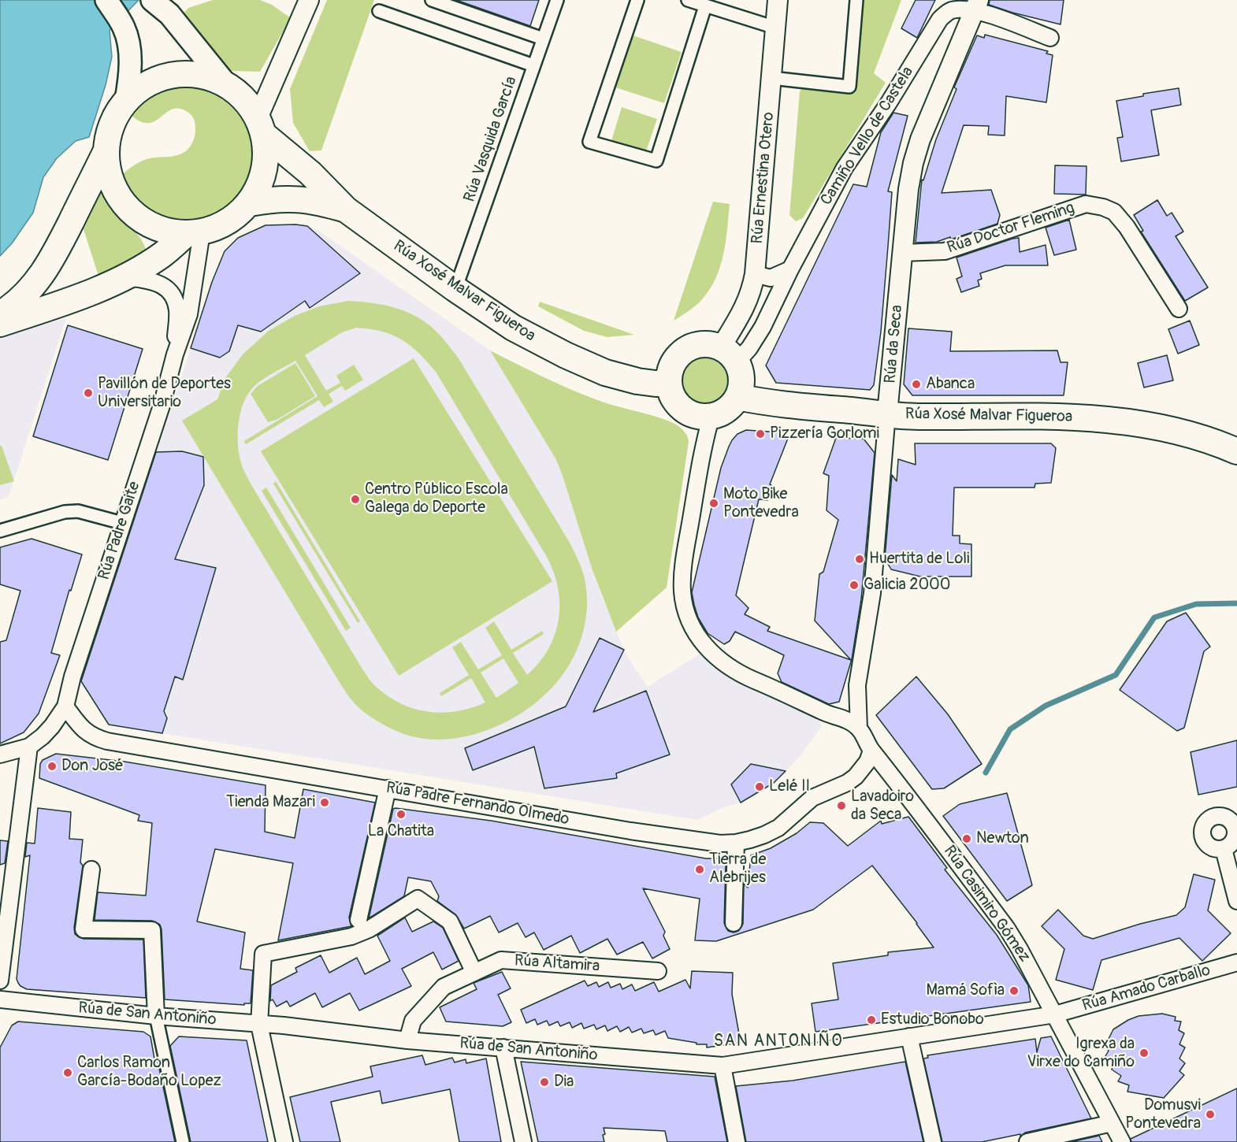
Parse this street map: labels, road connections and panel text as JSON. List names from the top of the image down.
{
  "streets": {
    "main road": ["Rúa Xosé Malvar Figueroa"],
    "street": [
      "Camiño Vello de Castela",
      "Rúa Vasquida García",
      "Rúa Ernestina Otero",
      "Rúa Doctor Fleming",
      "Rúa da Seca",
      "Rúa Padre Gaite",
      "Rúa Padre Fernando Olmedo",
      "Rúa Casimiro Gómez",
      "Rúa Altamira",
      "Rúa Amado Carballo",
      "Rúa de San Antoniño"
    ]
  },
  "crossings": [
    ["Camiño Vello de Castela", "Rúa Ernestina Otero"],
    ["Camiño Vello de Castela", "Rúa Xosé Malvar Figueroa"],
    ["Camiño Vello de Castela", "Rúa da Seca"],
    ["Rúa Vasquida García", "Rúa Xosé Malvar Figueroa"],
    ["Rúa Ernestina Otero", "Rúa Xosé Malvar Figueroa"],
    ["Rúa Doctor Fleming", "Rúa da Seca"],
    ["Rúa Xosé Malvar Figueroa", "Rúa da Seca"],
    ["Rúa Xosé Malvar Figueroa", "Rúa Padre Gaite"],
    ["Rúa da Seca", "Rúa Casimiro Gómez"],
    ["Rúa Padre Gaite", "Rúa Padre Fernando Olmedo"],
    ["Rúa Padre Fernando Olmedo", "Rúa Casimiro Gómez"],
    ["Rúa Casimiro Gómez", "Rúa Amado Carballo"],
    ["Rúa Casimiro Gómez", "Rúa de San Antoniño"],
    ["Rúa Altamira", "Rúa de San Antoniño"],
    ["Rúa Amado Carballo", "Rúa de San Antoniño"]
  ],
  "districts": ["SAN ANTONIÑO"],
  "places": [
    "Abanca",
    "Pavillón de Deportes Universitario",
    "Pizzería Gorlomi",
    "Centro Público Escola Galega do Deporte",
    "Moto Bike Pontevedra",
    "Huertita de Loli",
    "Galicia 2000",
    "Don José",
    "Lelé II",
    "Tienda Mazari",
    "Lavadoiro da Seca",
    "La Chatita",
    "Newton",
    "Tierra de Alebrijes",
    "Mamá Sofìa",
    "Estudio Bonobo",
    "Igrexa da Virxe do Camiño",
    "Carlos Ramon García-Bodaño Lopez",
    "Dia",
    "Domusvi Pontevedra"
  ]
}
